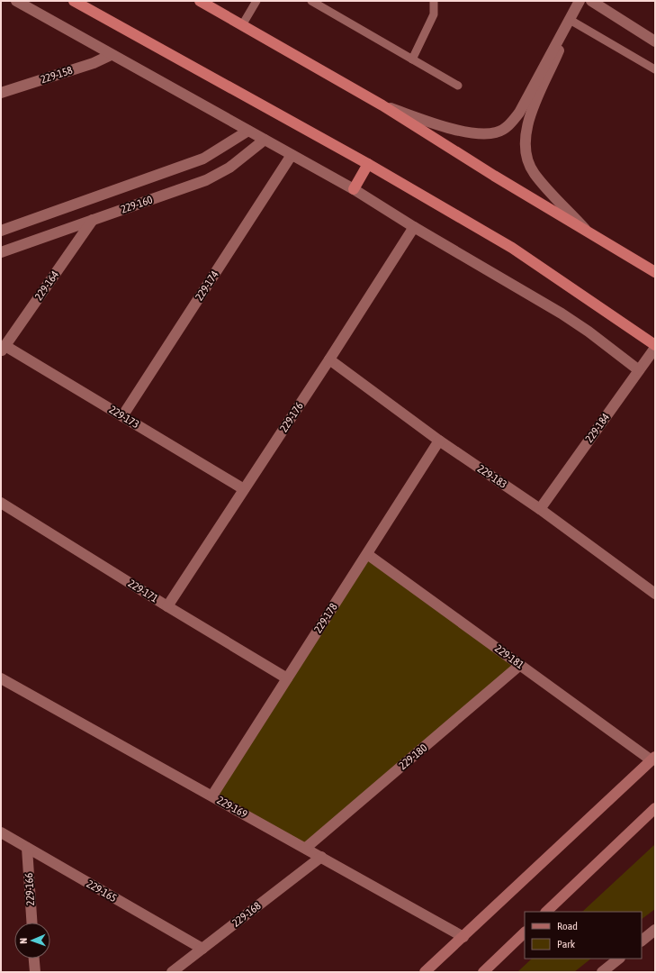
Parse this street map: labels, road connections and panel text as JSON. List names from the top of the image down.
{
  "streets": {
    "street": [
      "229-158",
      "229-160",
      "229-164",
      "229-174",
      "229-173",
      "229-176",
      "229-184",
      "229-183",
      "229-171",
      "229-178",
      "229-181",
      "229-180",
      "229-169",
      "229-166",
      "229-165",
      "229-168"
    ]
  },
  "crossings": [
    ["229-160", "229-164"],
    ["229-164", "229-173"],
    ["229-174", "229-173"],
    ["229-173", "229-176"],
    ["229-176", "229-183"],
    ["229-176", "229-171"],
    ["229-184", "229-183"],
    ["229-183", "229-178"],
    ["229-171", "229-178"],
    ["229-178", "229-181"],
    ["229-178", "229-169"],
    ["229-181", "229-180"],
    ["229-180", "229-169"],
    ["229-169", "229-168"],
    ["229-166", "229-165"],
    ["229-165", "229-168"]
  ],
  "legend": ["Road", "Park"],
  "north": "left"
}
